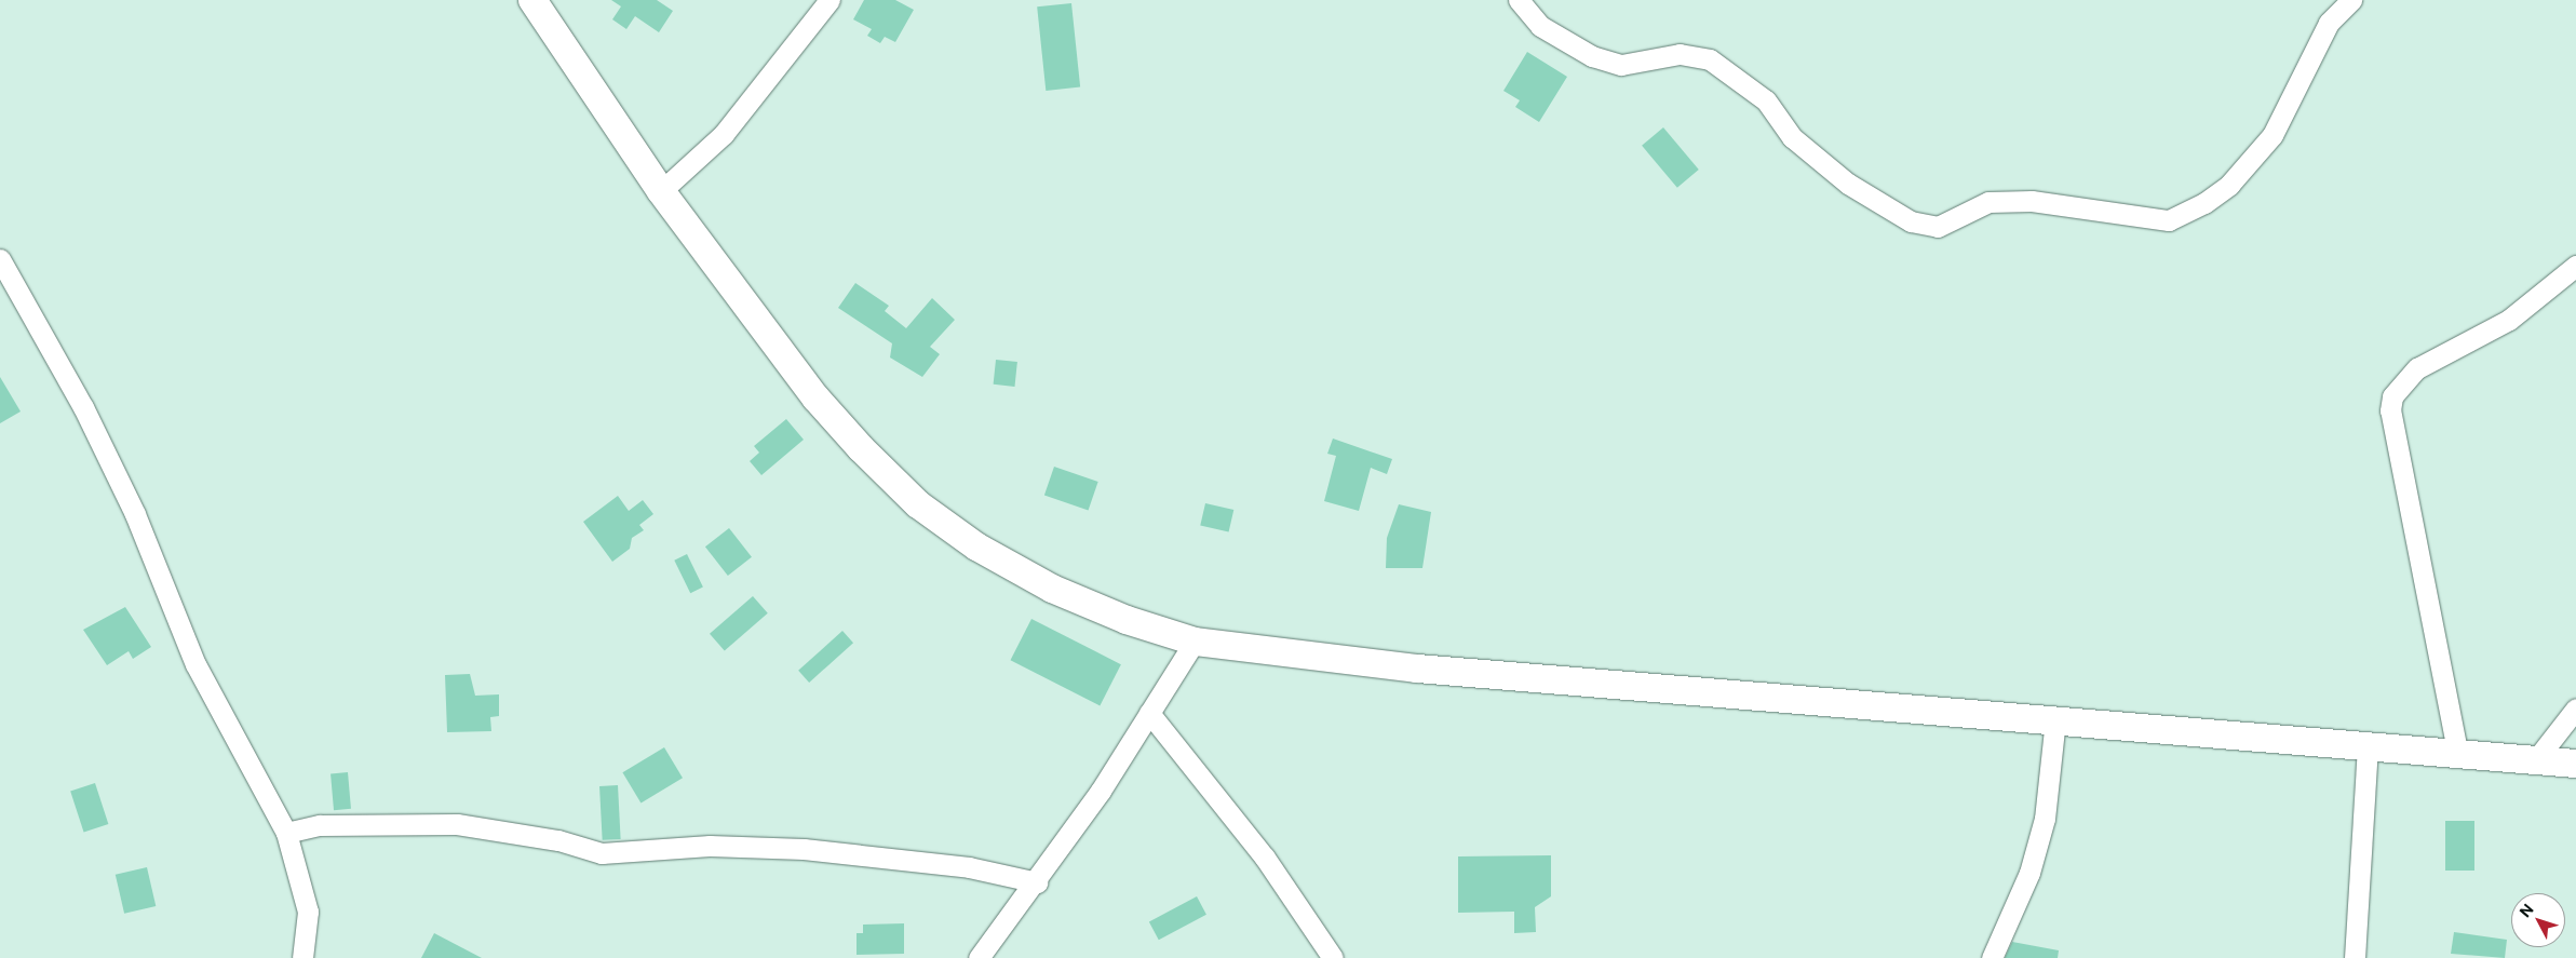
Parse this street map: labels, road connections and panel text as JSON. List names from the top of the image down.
{
  "north": "top left"
}
